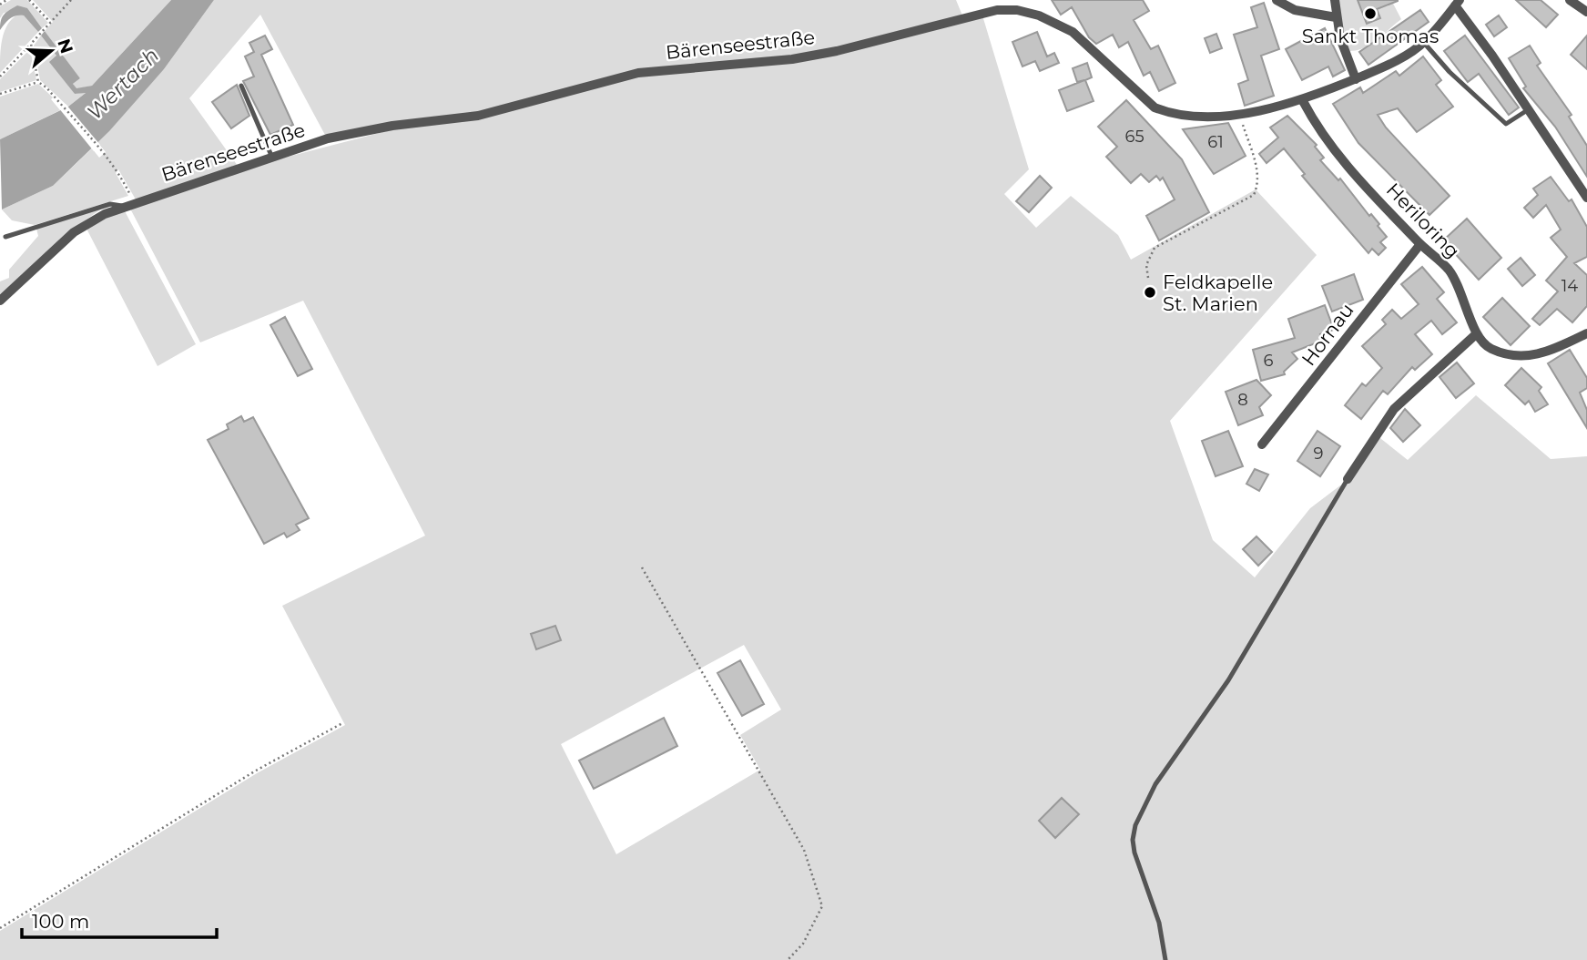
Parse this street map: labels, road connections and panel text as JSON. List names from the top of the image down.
{
  "streets": {
    "street": ["Bärenseestraße", "Heriloring", "Hornau"]
  },
  "crossings": [
    ["Bärenseestraße", "Heriloring"],
    ["Heriloring", "Hornau"]
  ],
  "water": ["Wertach"],
  "places": ["Sankt Thomas", "Feldkapelle St. Marien"],
  "house_numbers": [
    "65",
    "61",
    "14",
    "6",
    "8",
    "9"
  ],
  "scale_bar": "100 m",
  "north": "right"
}
